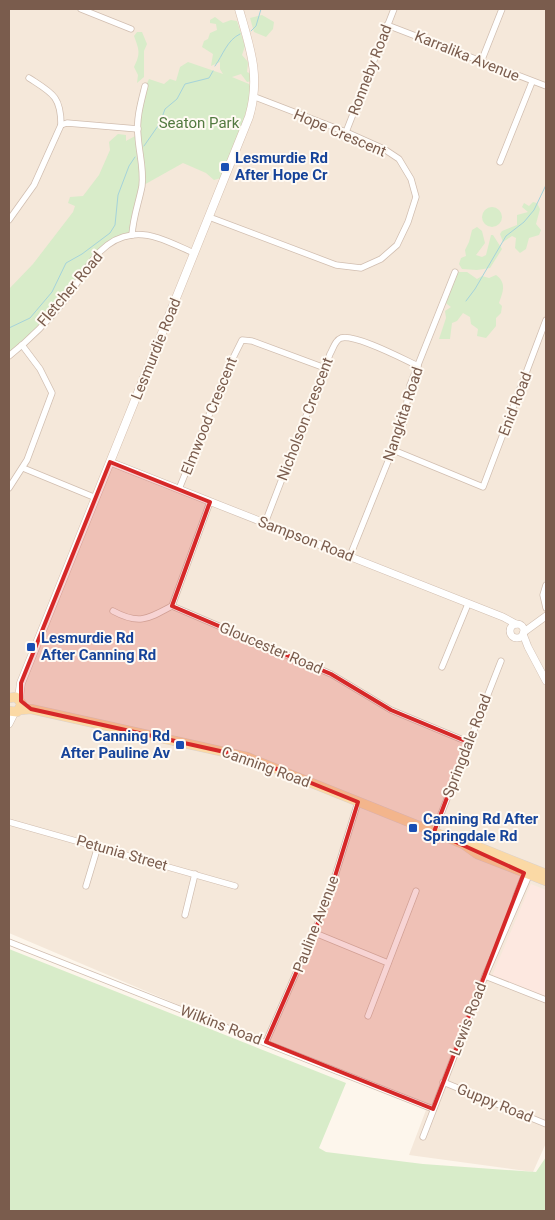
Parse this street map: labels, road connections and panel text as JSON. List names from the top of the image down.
{
  "streets": {
    "main road": ["Lesmurdie Road", "Canning Road"],
    "street": [
      "Karralika Avenue",
      "Ronneby Road",
      "Hope Crescent",
      "Fletcher Road",
      "Enid Road",
      "Nangkita Road",
      "Elmwood Crescent",
      "Nicholson Crescent",
      "Sampson Road",
      "Gloucester Road",
      "Springdale Road",
      "Petunia Street",
      "Pauline Avenue",
      "Lewis Road",
      "Wilkins Road",
      "Guppy Road"
    ]
  },
  "crossings": [
    ["Karralika Avenue", "Ronneby Road"],
    ["Ronneby Road", "Hope Crescent"],
    ["Hope Crescent", "Lesmurdie Road"],
    ["Fletcher Road", "Lesmurdie Road"],
    ["Lesmurdie Road", "Sampson Road"],
    ["Lesmurdie Road", "Canning Road"],
    ["Enid Road", "Nangkita Road"],
    ["Nangkita Road", "Nicholson Crescent"],
    ["Nangkita Road", "Sampson Road"],
    ["Elmwood Crescent", "Nicholson Crescent"],
    ["Elmwood Crescent", "Sampson Road"],
    ["Nicholson Crescent", "Sampson Road"],
    ["Gloucester Road", "Springdale Road"],
    ["Springdale Road", "Canning Road"],
    ["Canning Road", "Pauline Avenue"],
    ["Canning Road", "Lewis Road"],
    ["Pauline Avenue", "Wilkins Road"],
    ["Lewis Road", "Wilkins Road"],
    ["Lewis Road", "Guppy Road"]
  ],
  "parks": ["Seaton Park"],
  "places": {
    "transit": [
      "Lesmurdie Rd After Hope Cr",
      "Lesmurdie Rd After Canning Rd",
      "Canning Rd After Pauline Av",
      "Canning Rd After Springdale Rd"
    ]
  }
}
